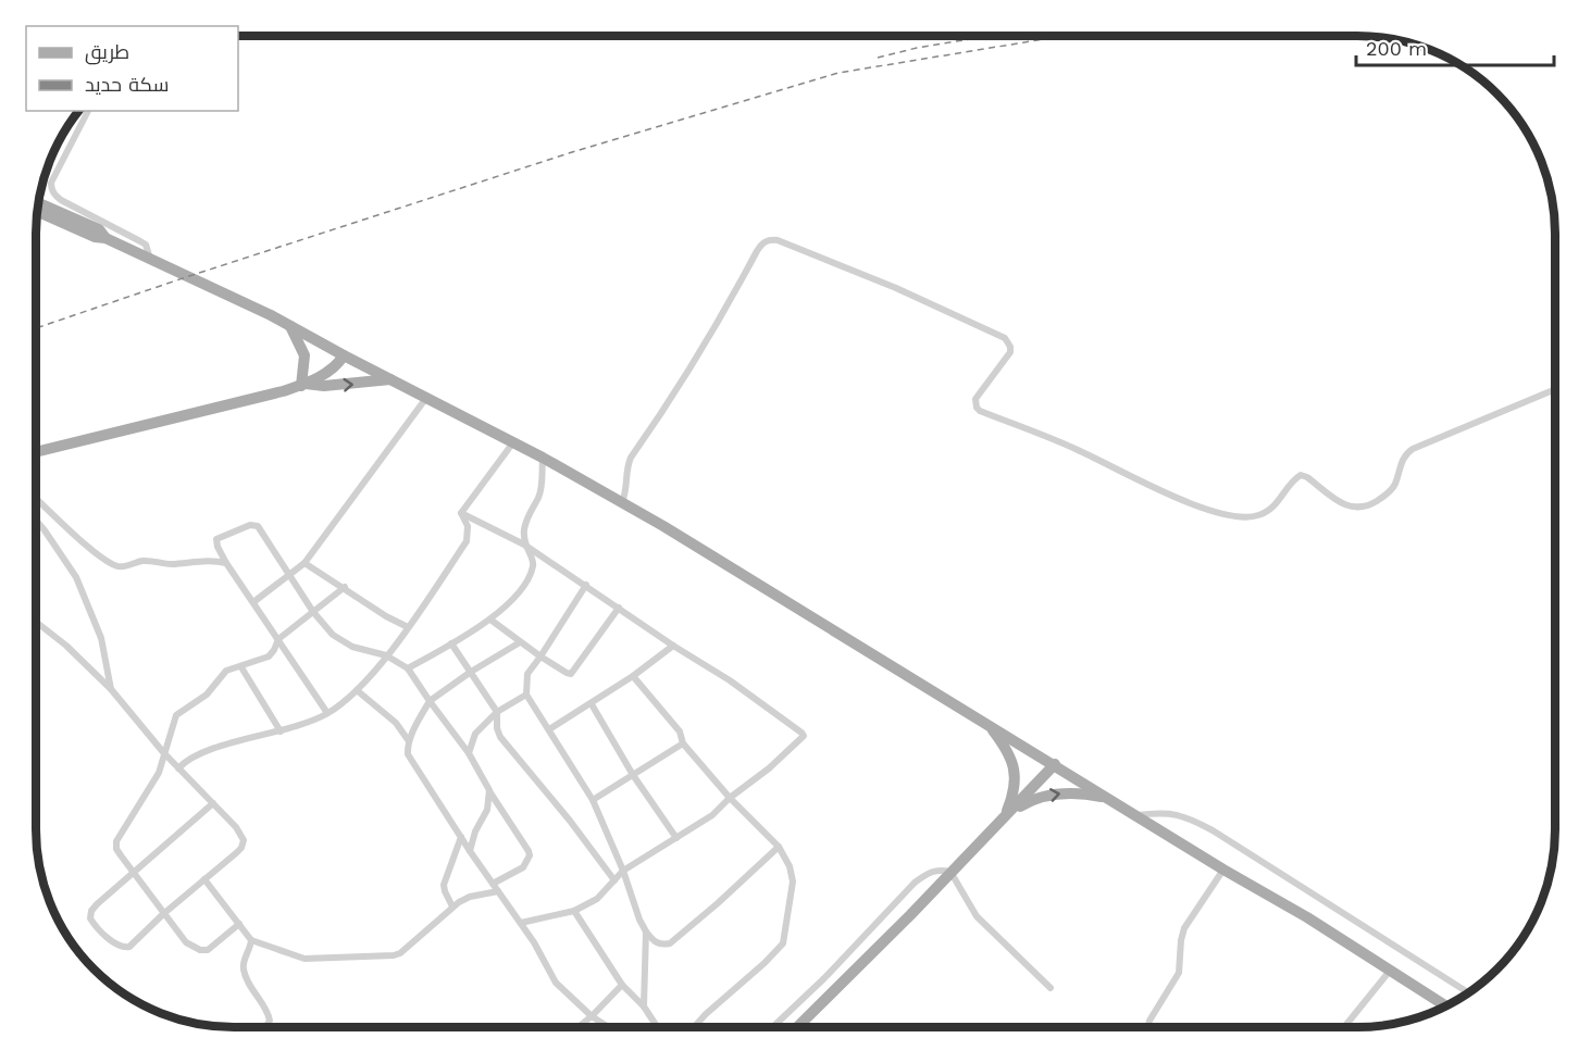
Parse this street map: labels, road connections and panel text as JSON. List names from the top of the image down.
{
  "legend": ["طريق", "سكة حديد"],
  "scale_bar": "200 m"
}
